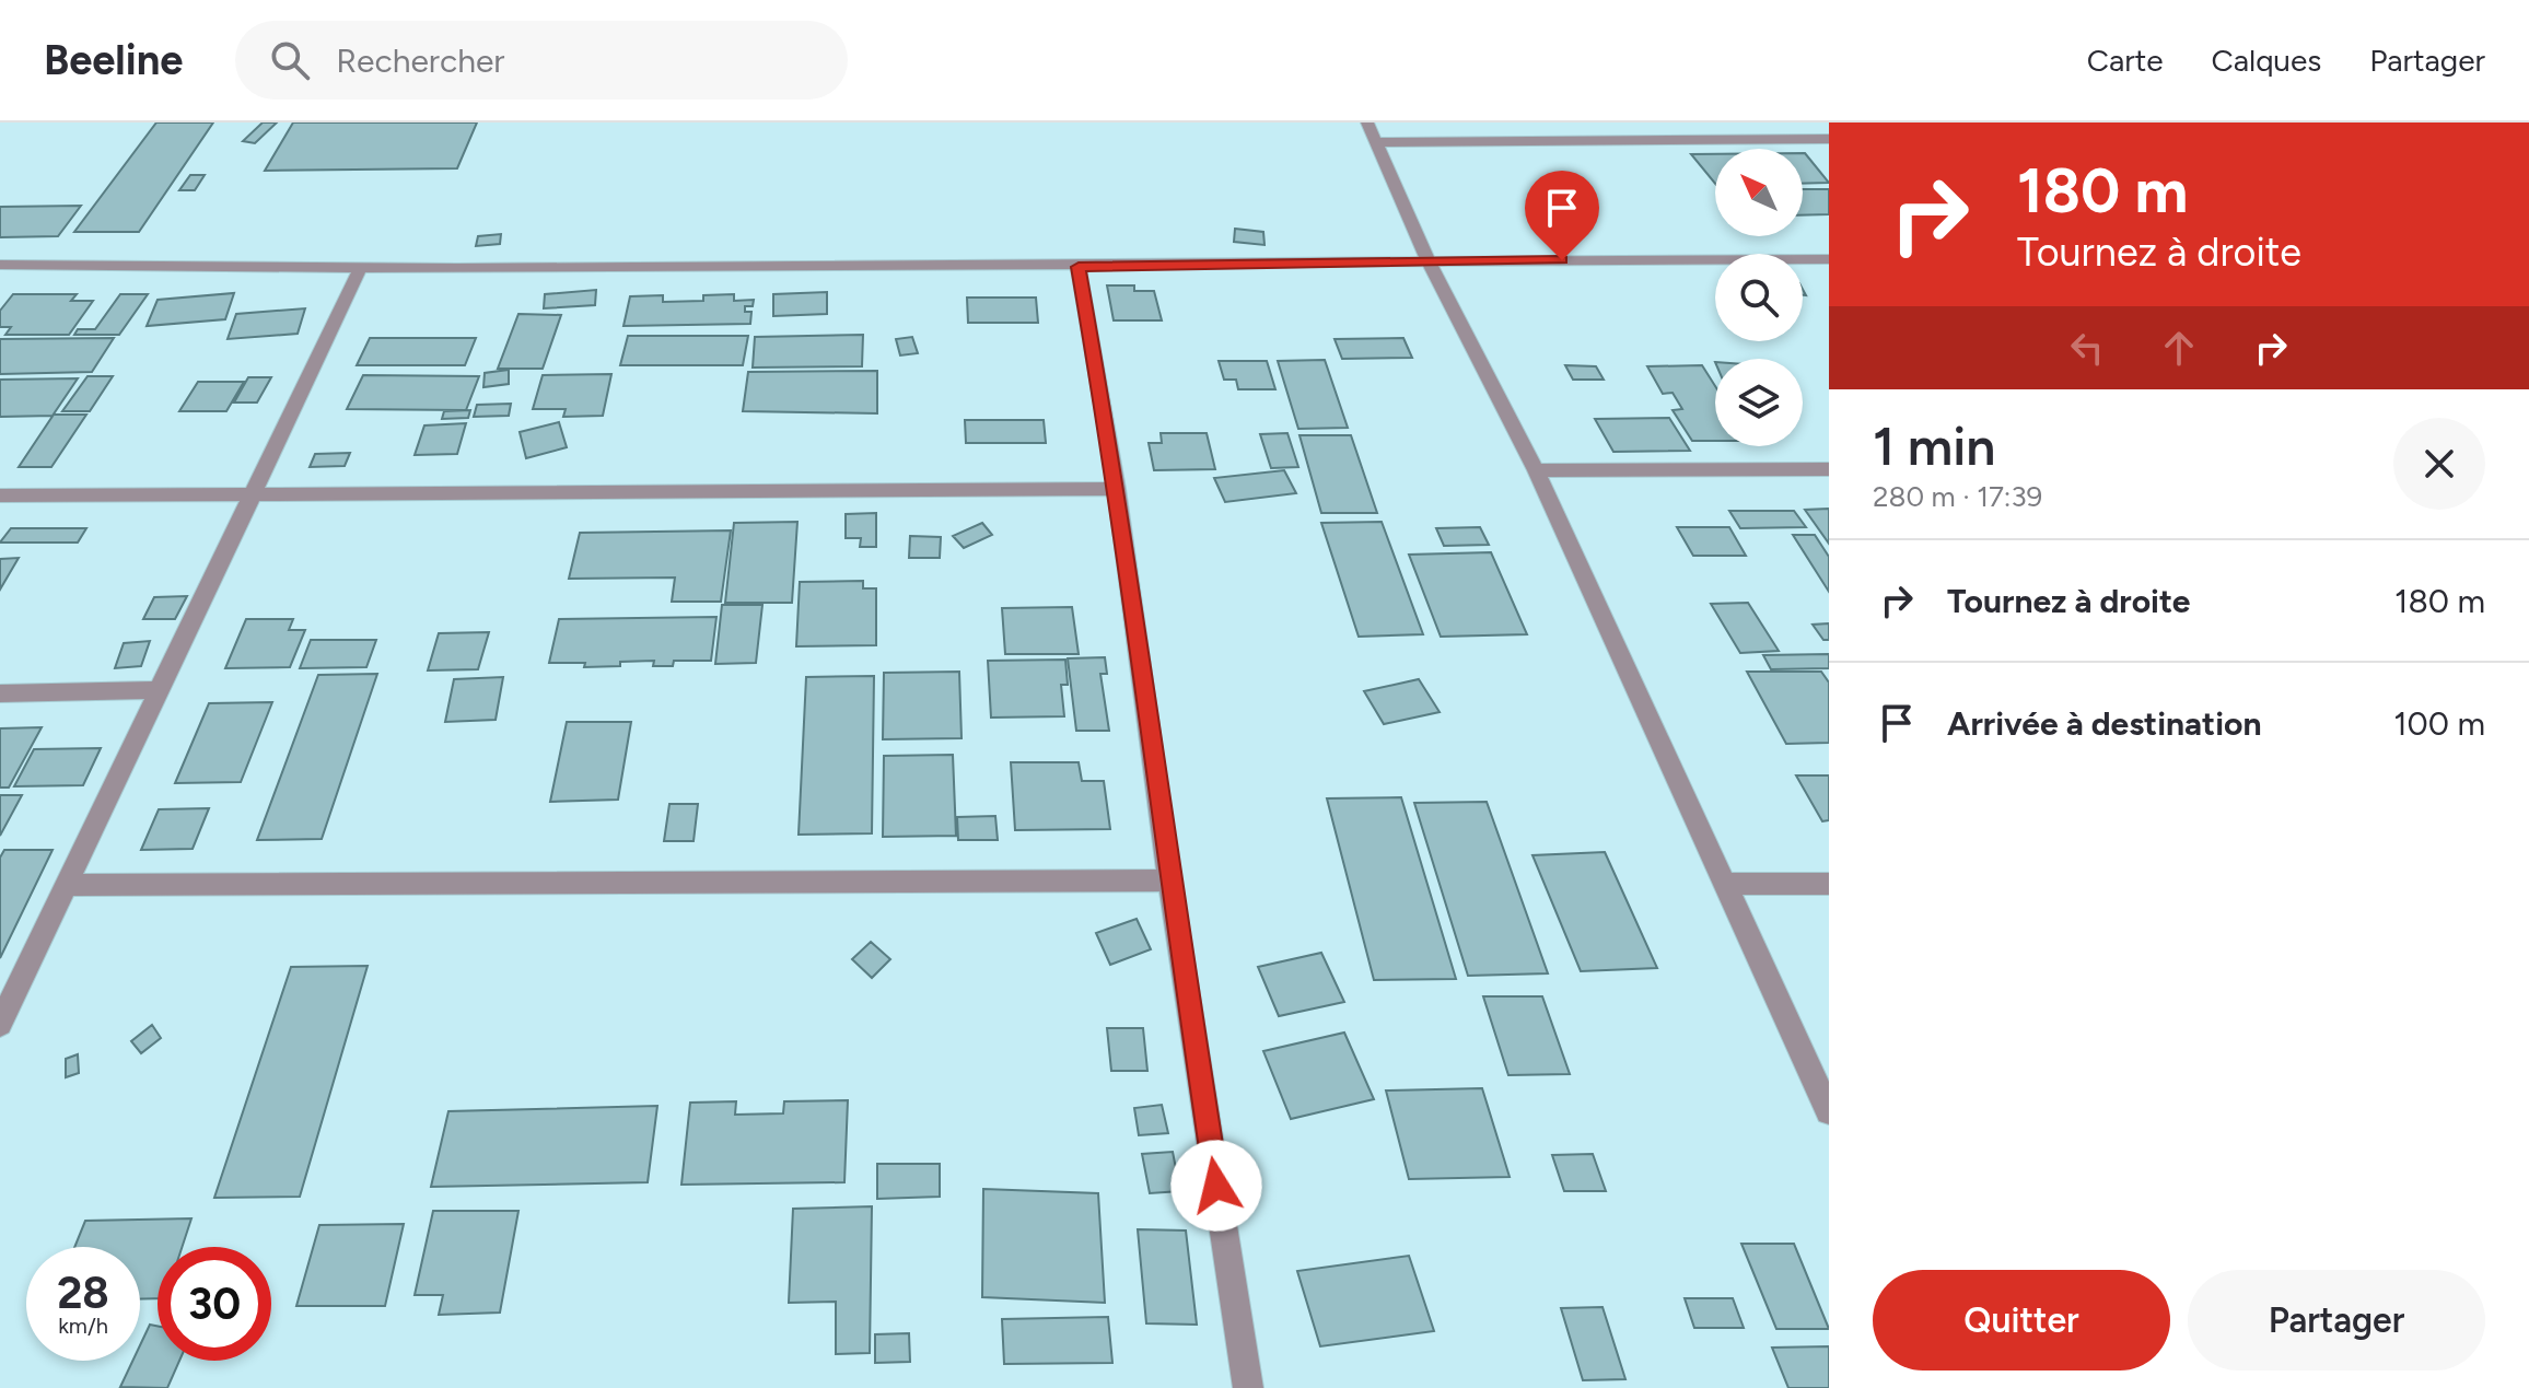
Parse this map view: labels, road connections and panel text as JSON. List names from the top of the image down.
{
  "north": "top left",
  "page": {
    "header": "Beeline",
    "search": "Rechercher",
    "nav": ["Carte", "Calques", "Partager"],
    "turn": ["180 m", "Tournez à droite"],
    "heading": ["1 min", "280 m · 17:39"],
    "list": [
      {
        "name": "Tournez à droite",
        "value": "180 m"
      },
      {
        "name": "Arrivée à destination",
        "value": "100 m"
      }
    ],
    "speed": "28 km/h",
    "limit": "30",
    "buttons": ["Quitter", "Partager"]
  }
}
